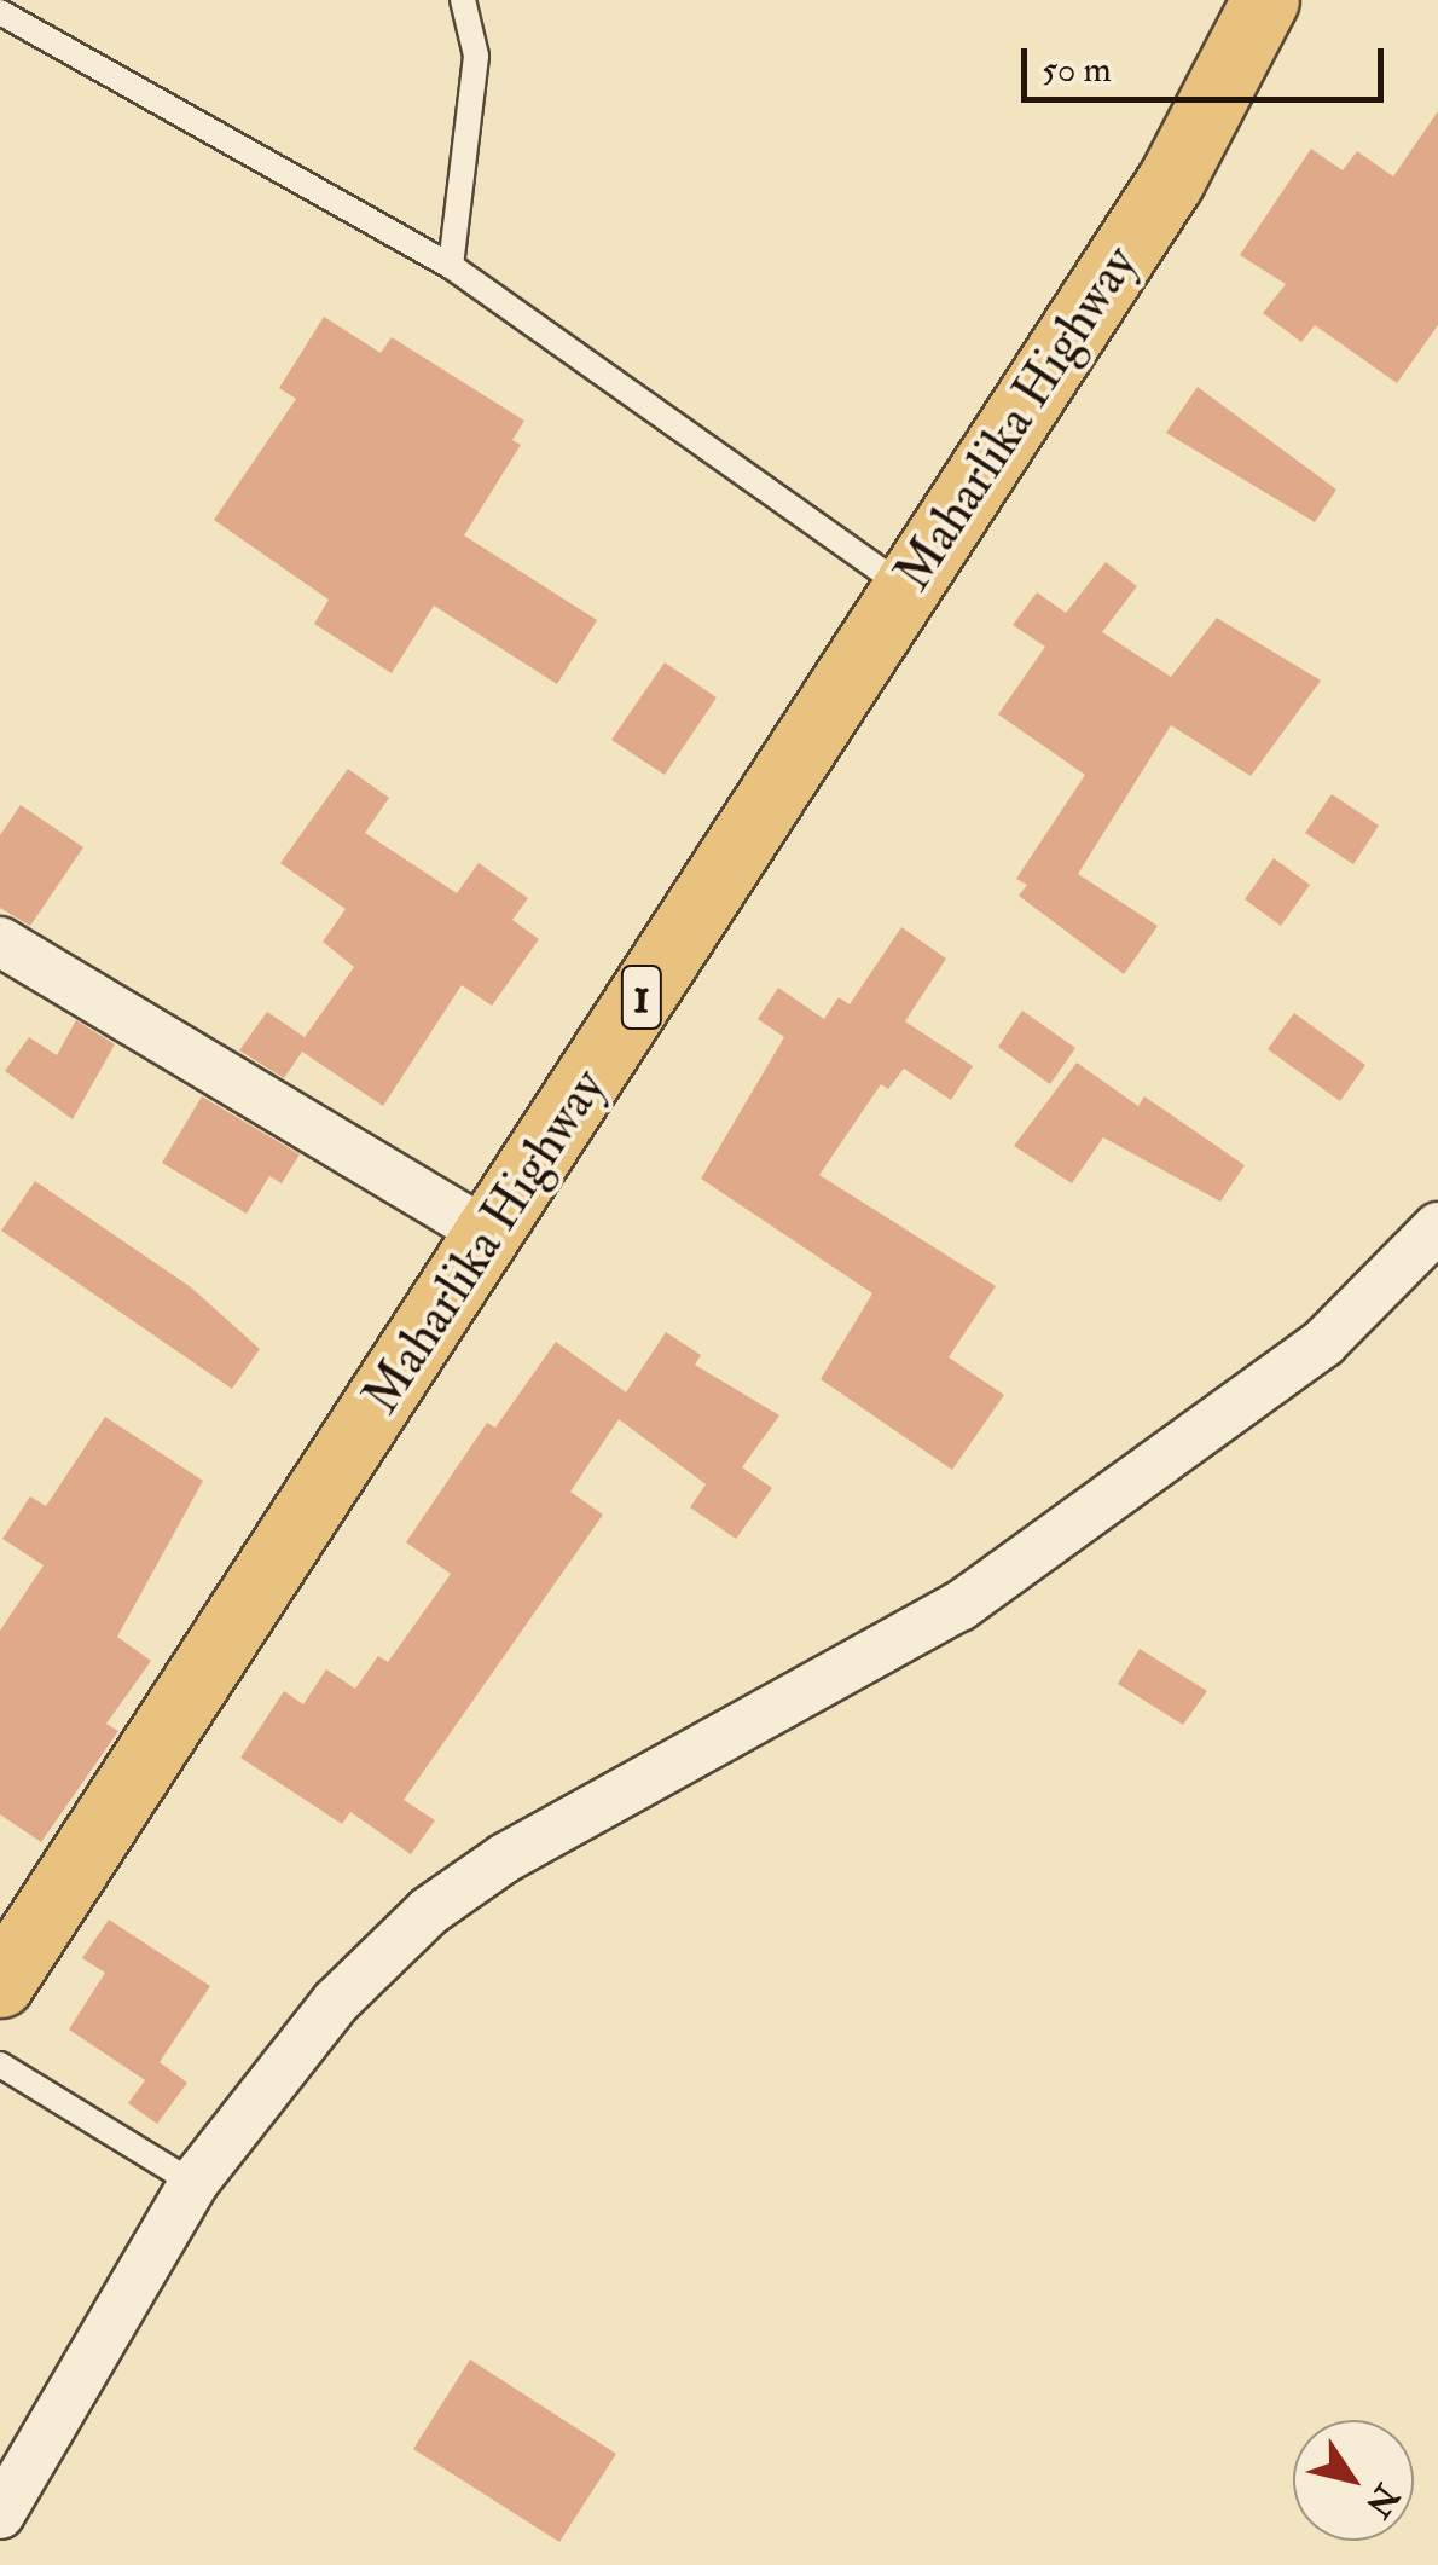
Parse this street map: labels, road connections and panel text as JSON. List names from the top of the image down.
{
  "streets": {
    "highway": ["Maharlika Highway", "1"]
  },
  "scale_bar": "50 m",
  "north": "bottom right"
}
